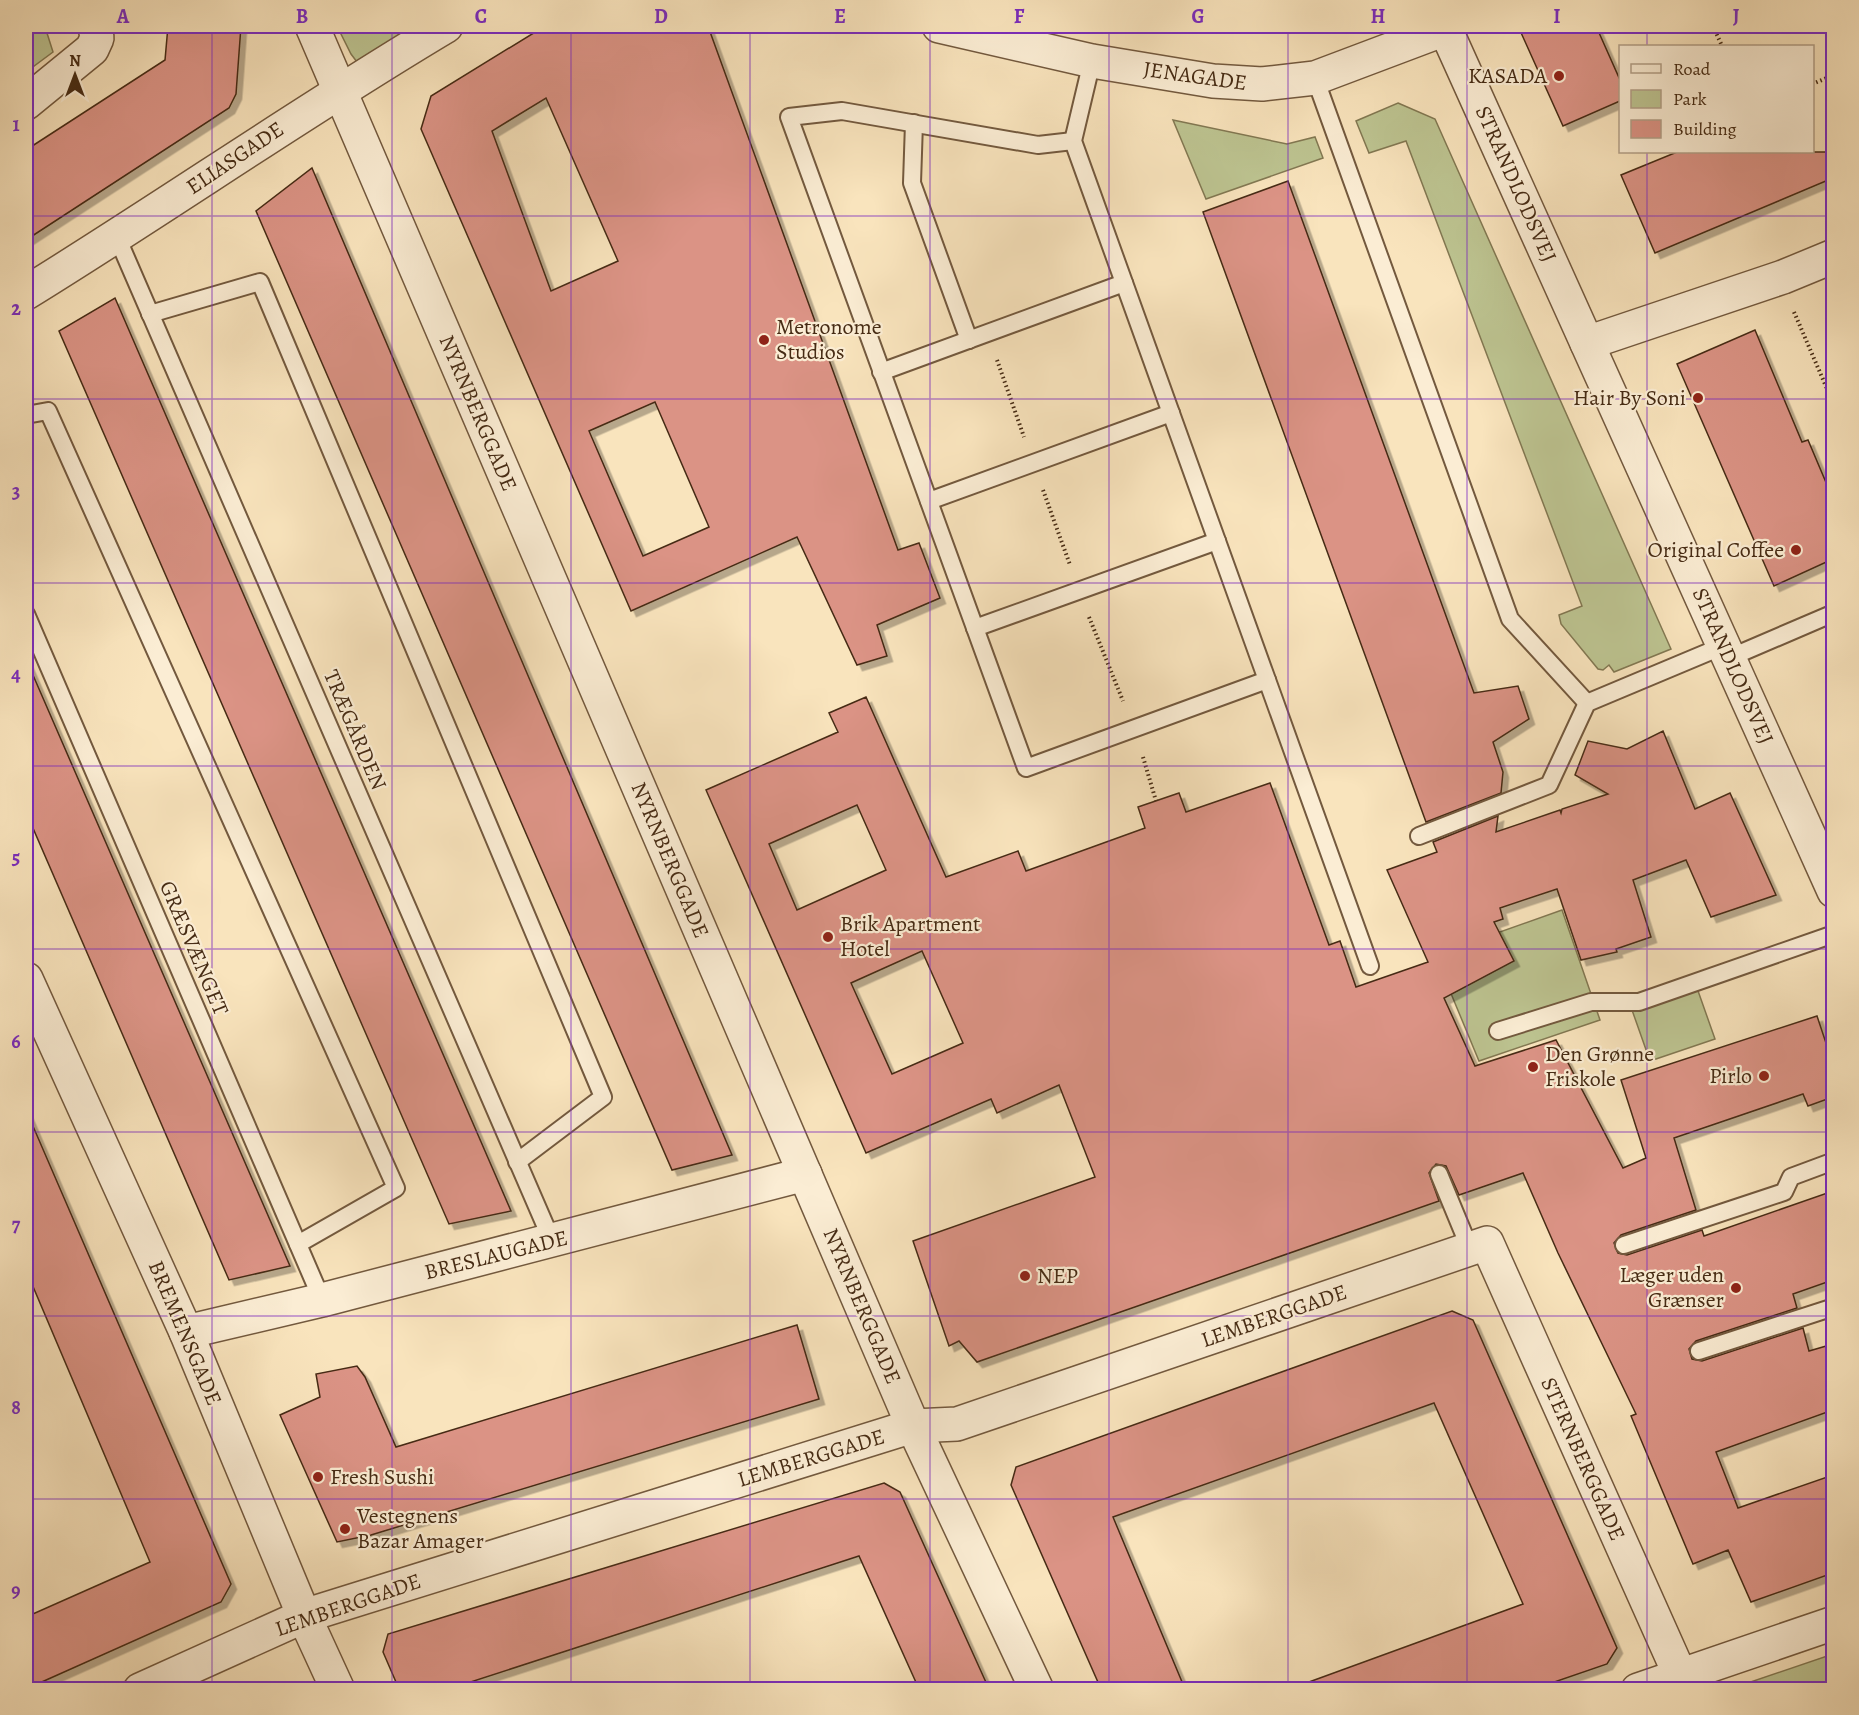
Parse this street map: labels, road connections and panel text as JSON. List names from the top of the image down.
{
  "streets": {
    "street": [
      "JENAGADE",
      "ELIASGADE",
      "STRANDLODSVEJ",
      "NYRNBERGGADE",
      "BRESLAUGADE",
      "LEMBERGGADE",
      "BREMENSGADE",
      "STERNBERGGADE"
    ],
    "lane": ["TRÆGÅRDEN", "GRÆSVÆNGET"]
  },
  "crossings": [
    ["JENAGADE", "STRANDLODSVEJ"],
    ["ELIASGADE", "NYRNBERGGADE"],
    ["ELIASGADE", "TRÆGÅRDEN"],
    ["NYRNBERGGADE", "BRESLAUGADE"],
    ["NYRNBERGGADE", "LEMBERGGADE"],
    ["TRÆGÅRDEN", "BRESLAUGADE"],
    ["GRÆSVÆNGET", "BRESLAUGADE"],
    ["BRESLAUGADE", "BREMENSGADE"],
    ["LEMBERGGADE", "BREMENSGADE"],
    ["LEMBERGGADE", "STERNBERGGADE"]
  ],
  "places": [
    "KASADA",
    "Metronome Studios",
    "Hair By Soni",
    "Original Coffee",
    "Brik Apartment Hotel",
    "Den Grønne Friskole",
    "Pirlo",
    "NEP",
    "Læger uden Grænser",
    "Fresh Sushi",
    "Vestegnens Bazar Amager"
  ],
  "legend": ["Road", "Park", "Building"],
  "north": "top",
  "grid": {
    "columns": [
      "A",
      "B",
      "C",
      "D",
      "E",
      "F",
      "G",
      "H",
      "I",
      "J"
    ],
    "rows": [
      "1",
      "2",
      "3",
      "4",
      "5",
      "6",
      "7",
      "8",
      "9"
    ]
  }
}
